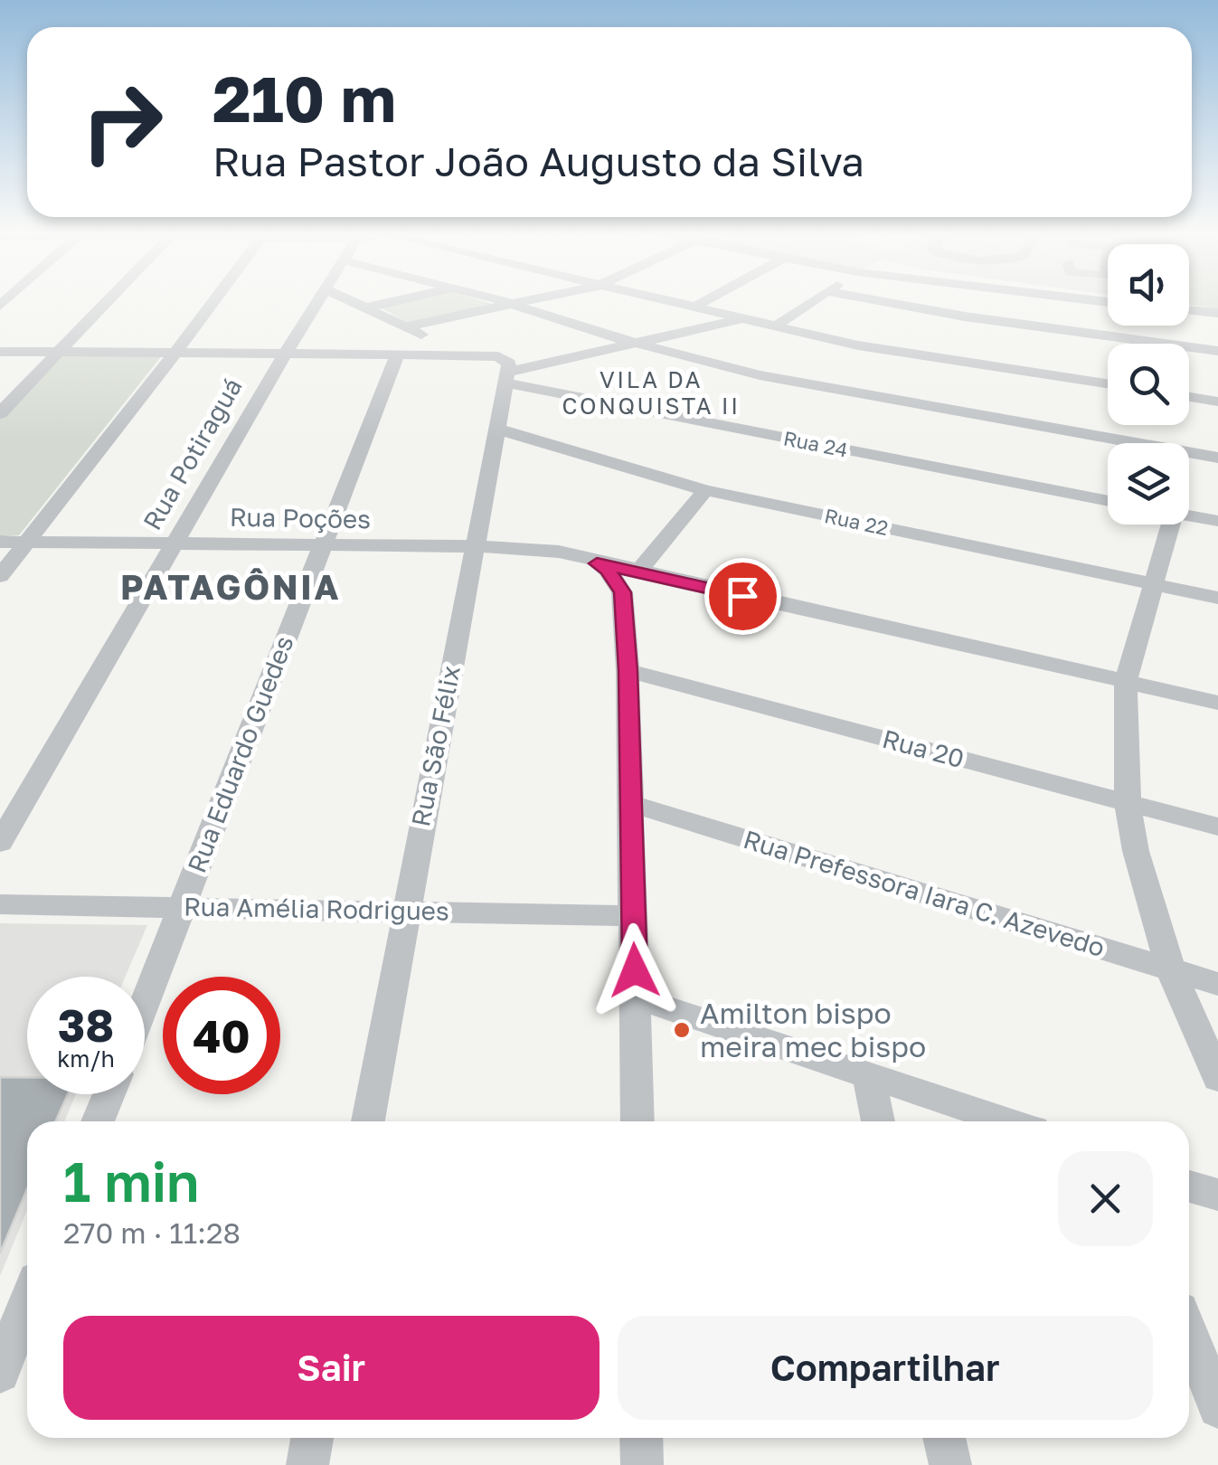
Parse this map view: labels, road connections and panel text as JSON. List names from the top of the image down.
{
  "streets": {
    "street": [
      "Rua 24",
      "Rua Potiraguá",
      "Rua Poções",
      "Rua 22",
      "Rua São Félix",
      "Rua 20",
      "Rua Eduardo Guedes",
      "Rua Prefessora Iara C. Azevedo",
      "Rua Amélia Rodrigues"
    ]
  },
  "crossings": [
    ["Rua 24", "Rua Potiraguá"],
    ["Rua 24", "Rua São Félix"],
    ["Rua 24", "Rua Eduardo Guedes"],
    ["Rua Potiraguá", "Rua Poções"],
    ["Rua Poções", "Rua São Félix"],
    ["Rua Poções", "Rua Eduardo Guedes"],
    ["Rua 22", "Rua São Félix"],
    ["Rua São Félix", "Rua Amélia Rodrigues"],
    ["Rua Eduardo Guedes", "Rua Amélia Rodrigues"]
  ],
  "districts": ["VILA DA CONQUISTA II", "PATAGÔNIA"],
  "places": ["Amilton bispo meira mec bispo"],
  "page": {
    "turn": ["210 m", "Rua Pastor João Augusto da Silva"],
    "speed": "38 km/h",
    "limit": "40",
    "heading": ["1 min", "270 m · 11:28"],
    "buttons": ["Sair", "Compartilhar"]
  }
}
